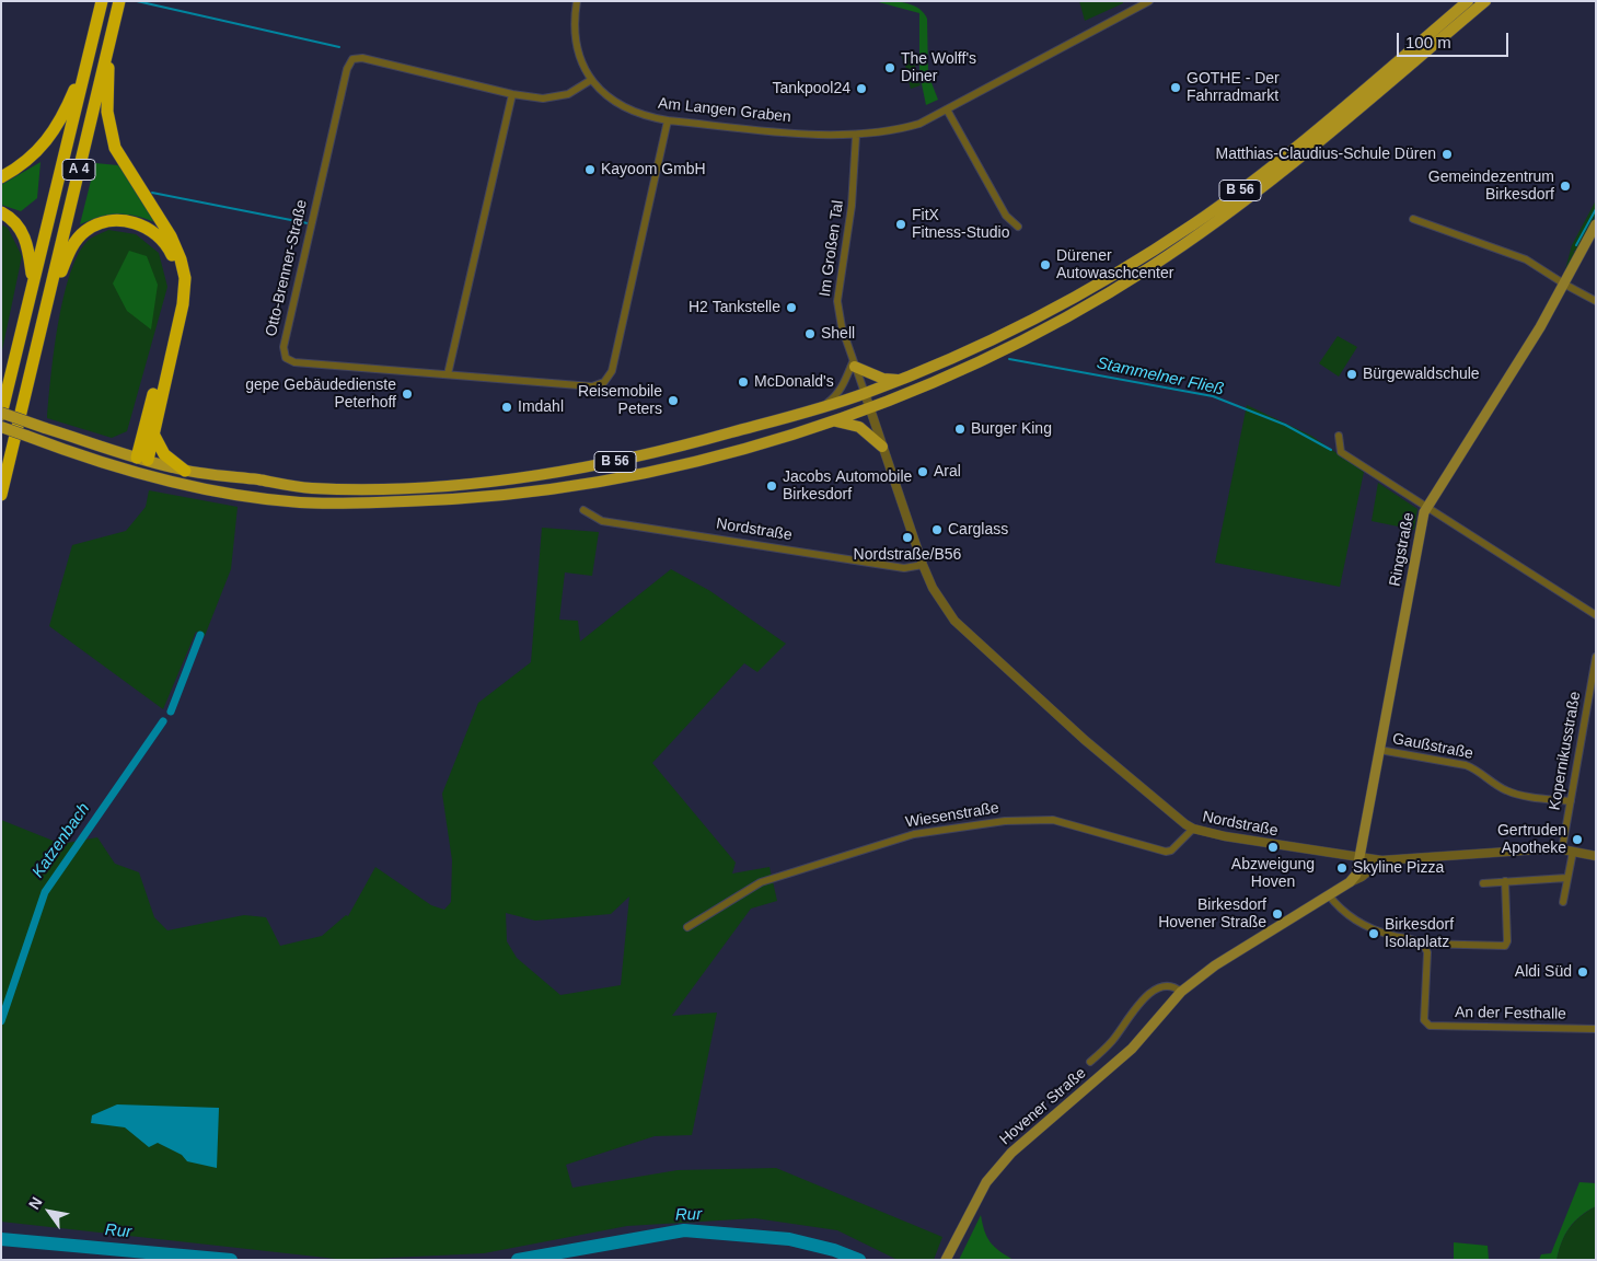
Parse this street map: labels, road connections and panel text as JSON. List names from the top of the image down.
{
  "streets": {
    "highway": ["A 4"],
    "main road": ["B 56", "Ringstraße", "Hovener Straße"],
    "street": [
      "Am Langen Graben",
      "Im Großen Tal",
      "Otto-Brenner-Straße",
      "Nordstraße",
      "Gaußstraße",
      "Kopernikusstraße",
      "Wiesenstraße",
      "An der Festhalle"
    ]
  },
  "crossings": [
    ["Am Langen Graben", "Im Großen Tal"],
    ["Am Langen Graben", "Otto-Brenner-Straße"],
    ["A 4", "B 56"],
    ["B 56", "Im Großen Tal"],
    ["B 56", "Nordstraße"],
    ["Im Großen Tal", "Nordstraße"],
    ["Nordstraße", "Ringstraße"],
    ["Nordstraße", "Kopernikusstraße"],
    ["Nordstraße", "Wiesenstraße"],
    ["Ringstraße", "Gaußstraße"],
    ["Gaußstraße", "Kopernikusstraße"]
  ],
  "water": ["Stammelner Fließ", "Katzenbach", "Rur"],
  "places": [
    "The Wolff's Diner",
    "GOTHE - Der Fahrradmarkt",
    "Tankpool24",
    "Matthias-Claudius-Schule Düren",
    "Kayoom GmbH",
    "Gemeindezentrum Birkesdorf",
    "FitX Fitness-Studio",
    "Dürener Autowaschcenter",
    "H2 Tankstelle",
    "Shell",
    "Bürgewaldschule",
    "McDonald's",
    "gepe Gebäudedienste Peterhoff",
    "Reisemobile Peters",
    "Imdahl",
    "Burger King",
    "Aral",
    "Jacobs Automobile Birkesdorf",
    "Carglass",
    "Nordstraße/B56",
    "Gertruden Apotheke",
    "Abzweigung Hoven",
    "Skyline Pizza",
    "Birkesdorf Hovener Straße",
    "Birkesdorf Isolaplatz",
    "Aldi Süd"
  ],
  "scale_bar": "100 m",
  "north": "top left"
}
